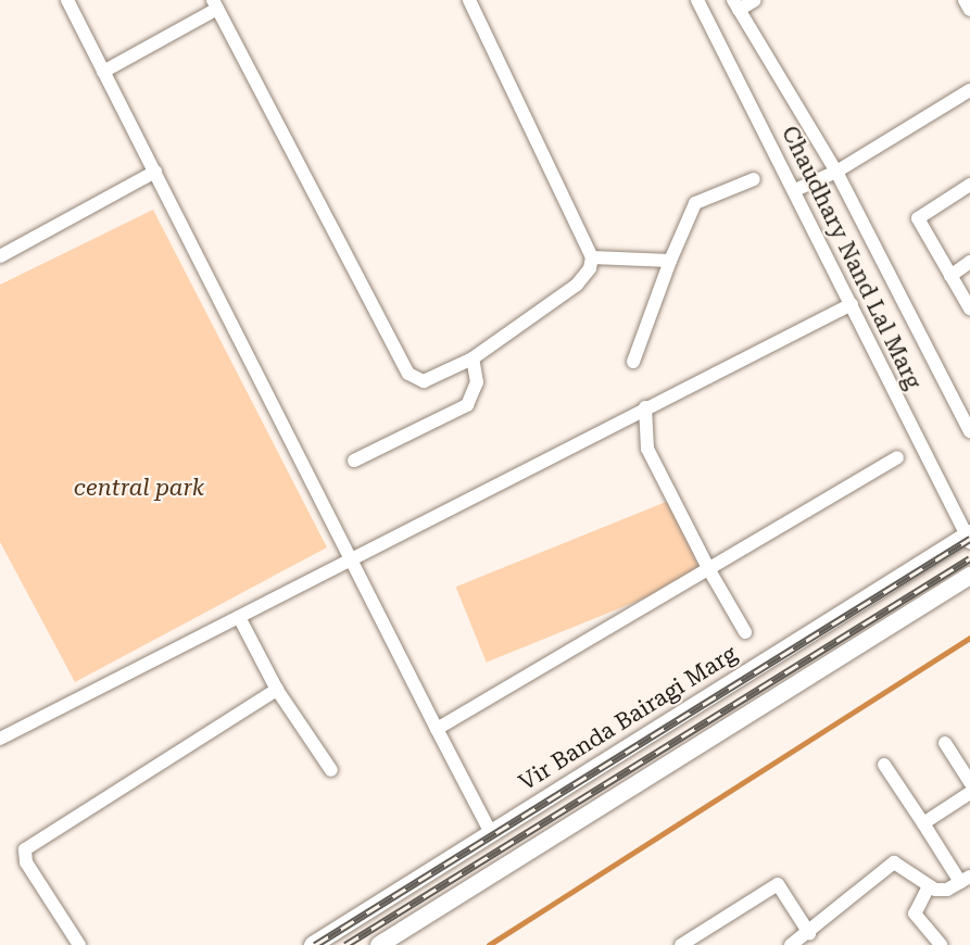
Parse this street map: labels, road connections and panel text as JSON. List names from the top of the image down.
{
  "streets": {
    "main road": ["Vir Banda Bairagi Marg"],
    "street": ["Chaudhary Nand Lal Marg"]
  },
  "crossings": [
    ["Chaudhary Nand Lal Marg", "Vir Banda Bairagi Marg"]
  ],
  "parks": ["central park"]
}
